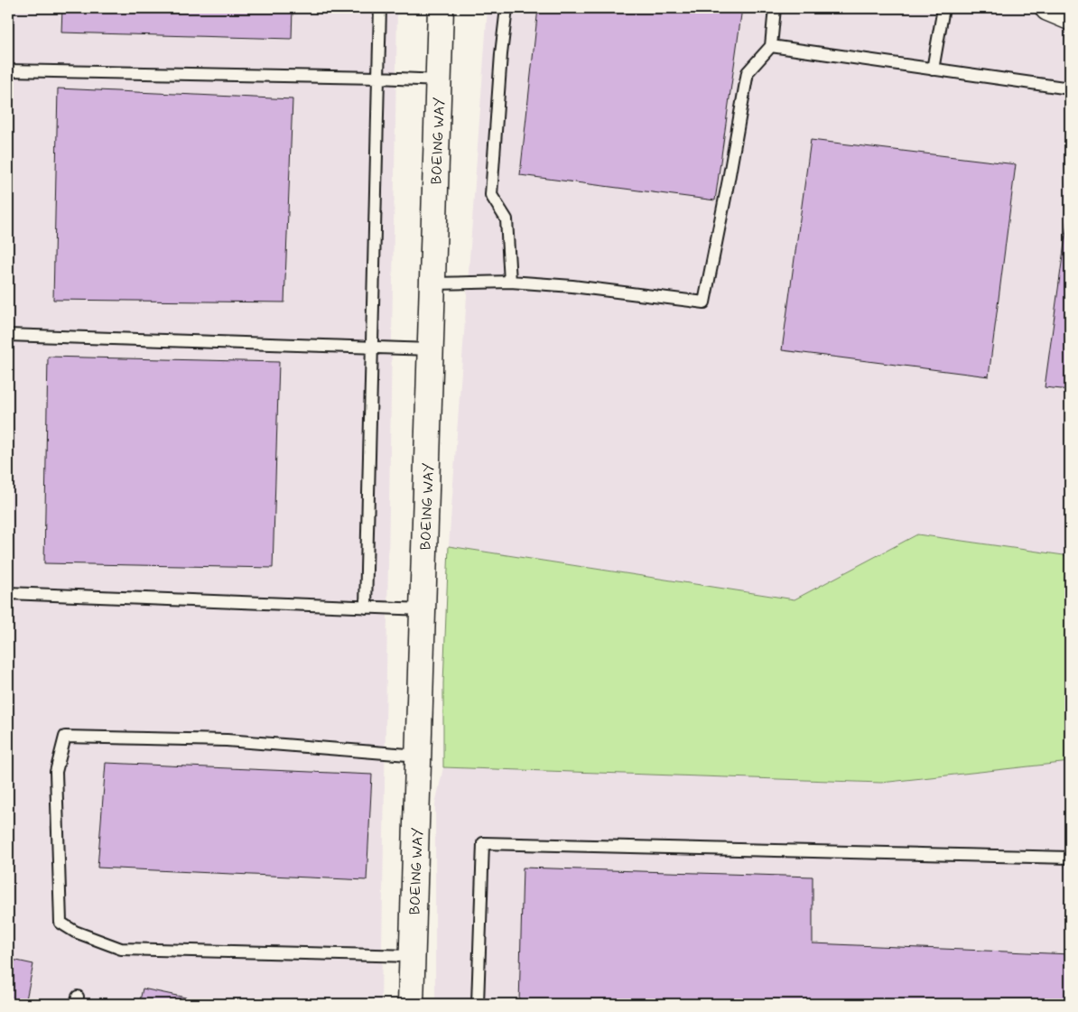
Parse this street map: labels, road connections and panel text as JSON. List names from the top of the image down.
{
  "streets": {
    "street": ["BOEING WAY"]
  }
}
